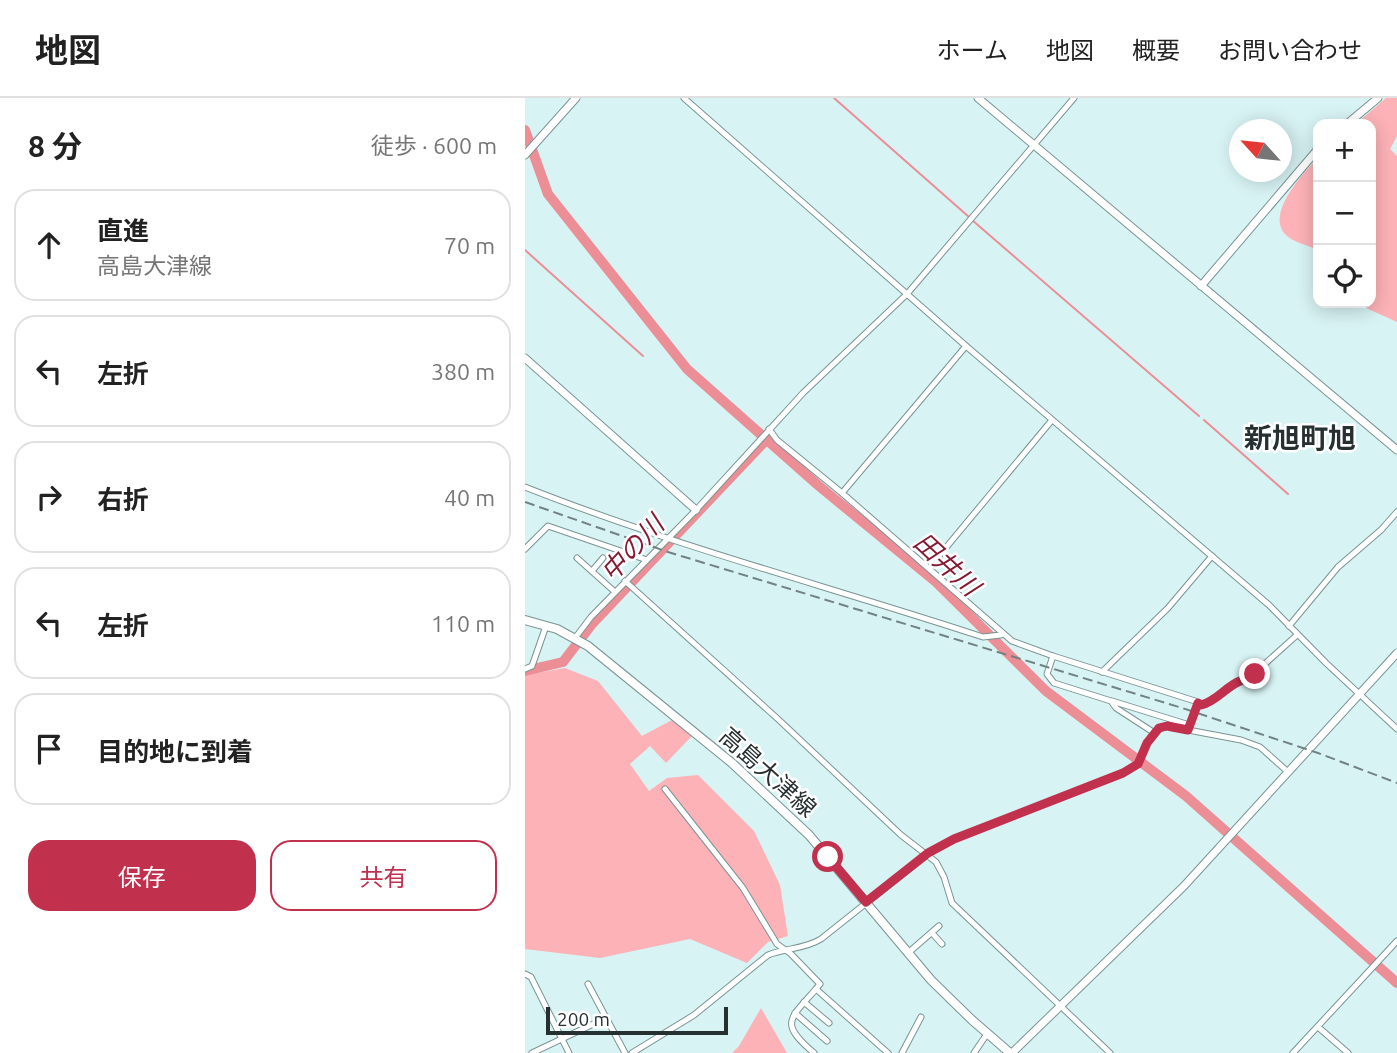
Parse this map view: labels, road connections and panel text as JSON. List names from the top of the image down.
{
  "streets": {
    "main road": ["高島大津線"]
  },
  "districts": ["新旭町旭"],
  "water": ["中の川", "田井川"],
  "scale_bar": "200 m",
  "north": "top left",
  "page": {
    "header": "地図",
    "nav": [
      "ホーム",
      "地図",
      "概要",
      "お問い合わせ"
    ],
    "heading": ["8 分", "徒歩 · 600 m"],
    "map_buttons": ["+", "−"],
    "list": [
      ["直進", "高島大津線", "70 m"],
      ["左折", "380 m"],
      ["右折", "40 m"],
      ["左折", "110 m"],
      "目的地に到着"
    ],
    "buttons": ["保存", "共有"],
    "scale": "200 m"
  }
}
